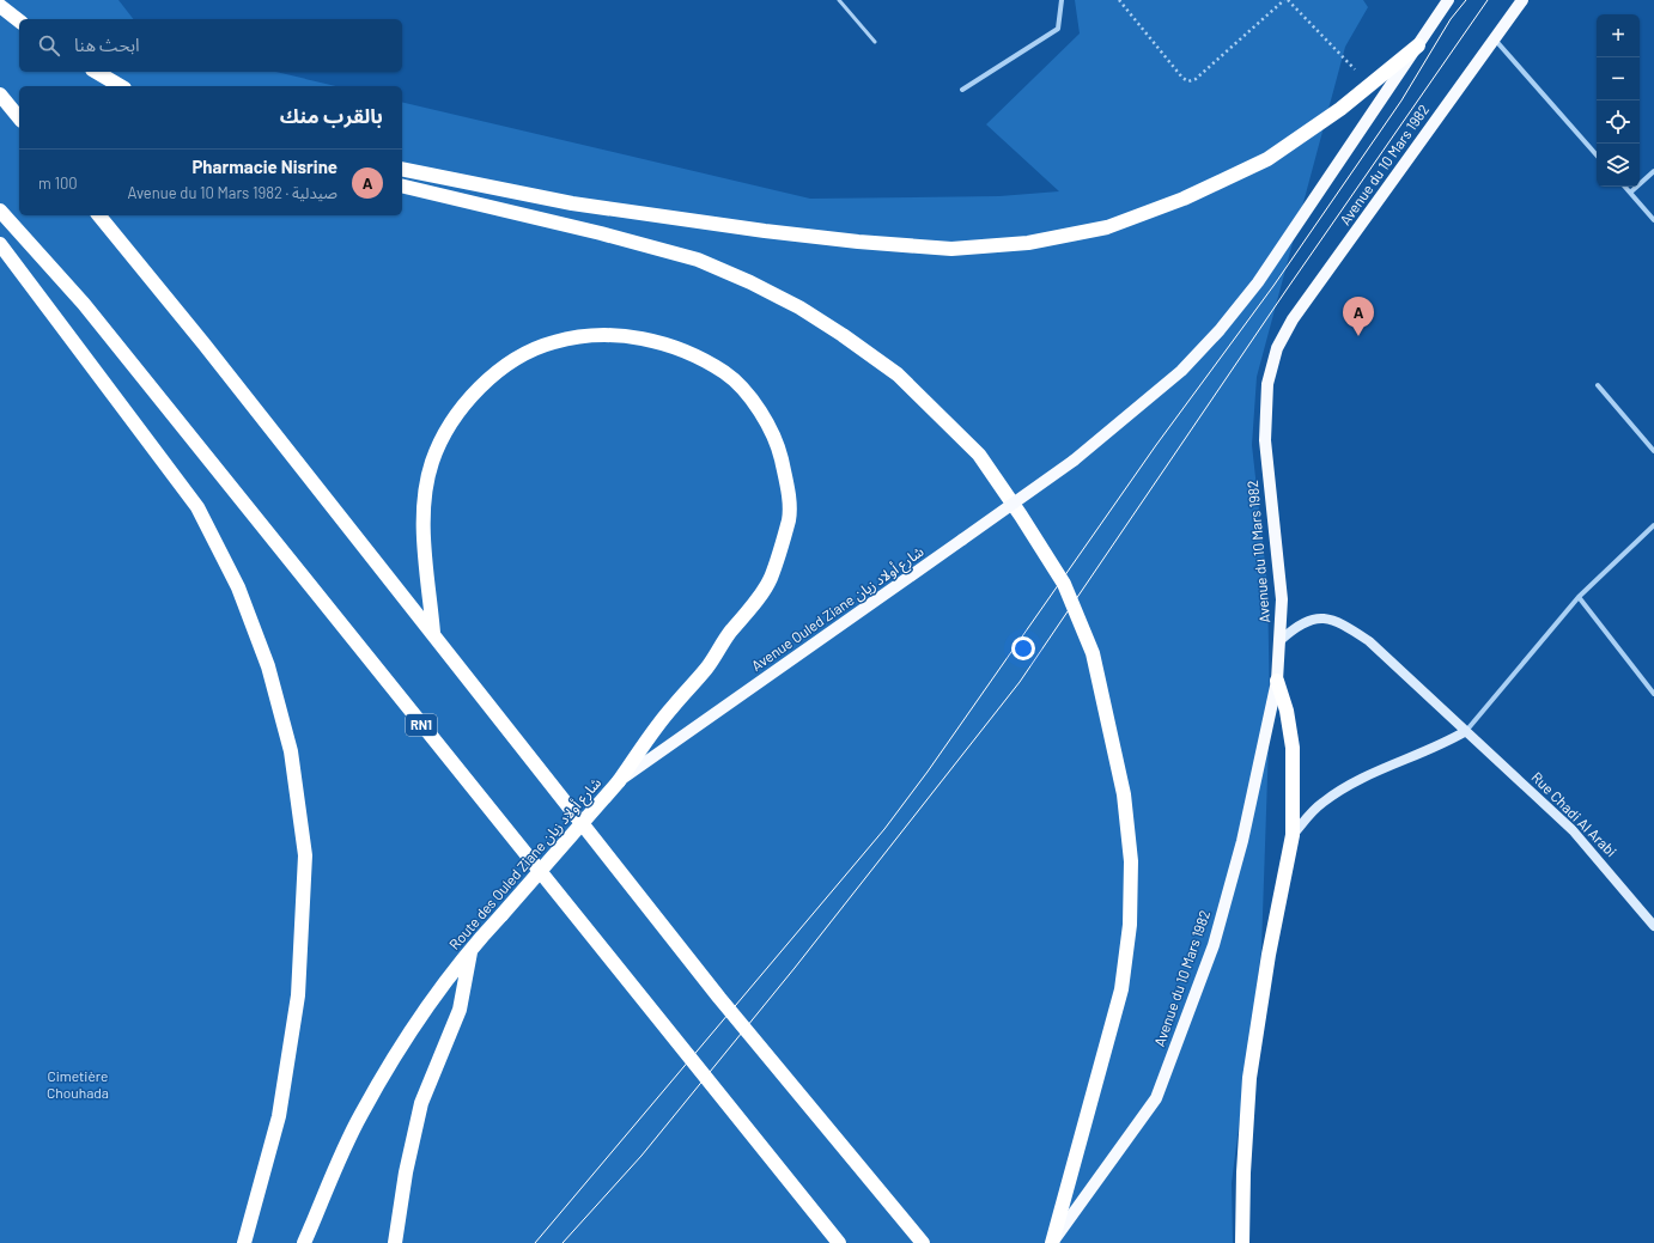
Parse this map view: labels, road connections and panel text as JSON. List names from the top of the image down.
{
  "streets": {
    "highway": ["RN1", "Route des Ouled Ziane شارع أولاد زيان"],
    "main road": ["Avenue du 10 Mars 1982", "Avenue Ouled Ziane شارع أولاد زيان"],
    "street": ["Rue Chadi Al Arabi"]
  },
  "crossings": [
    ["Avenue du 10 Mars 1982", "Rue Chadi Al Arabi"],
    ["Avenue Ouled Ziane شارع أولاد زيان", "Route des Ouled Ziane شارع أولاد زيان"]
  ],
  "parks": ["Cimetière Chouhada"],
  "page": {
    "map_buttons": ["+", "−"],
    "search": "ابحث هنا",
    "heading": "بالقرب منك",
    "list": [
      {
        "mark": "A",
        "name": "Pharmacie Nisrine",
        "note": "صيدلية · Avenue du 10 Mars 1982",
        "value": "100 m"
      }
    ],
    "pins": "A"
  }
}
